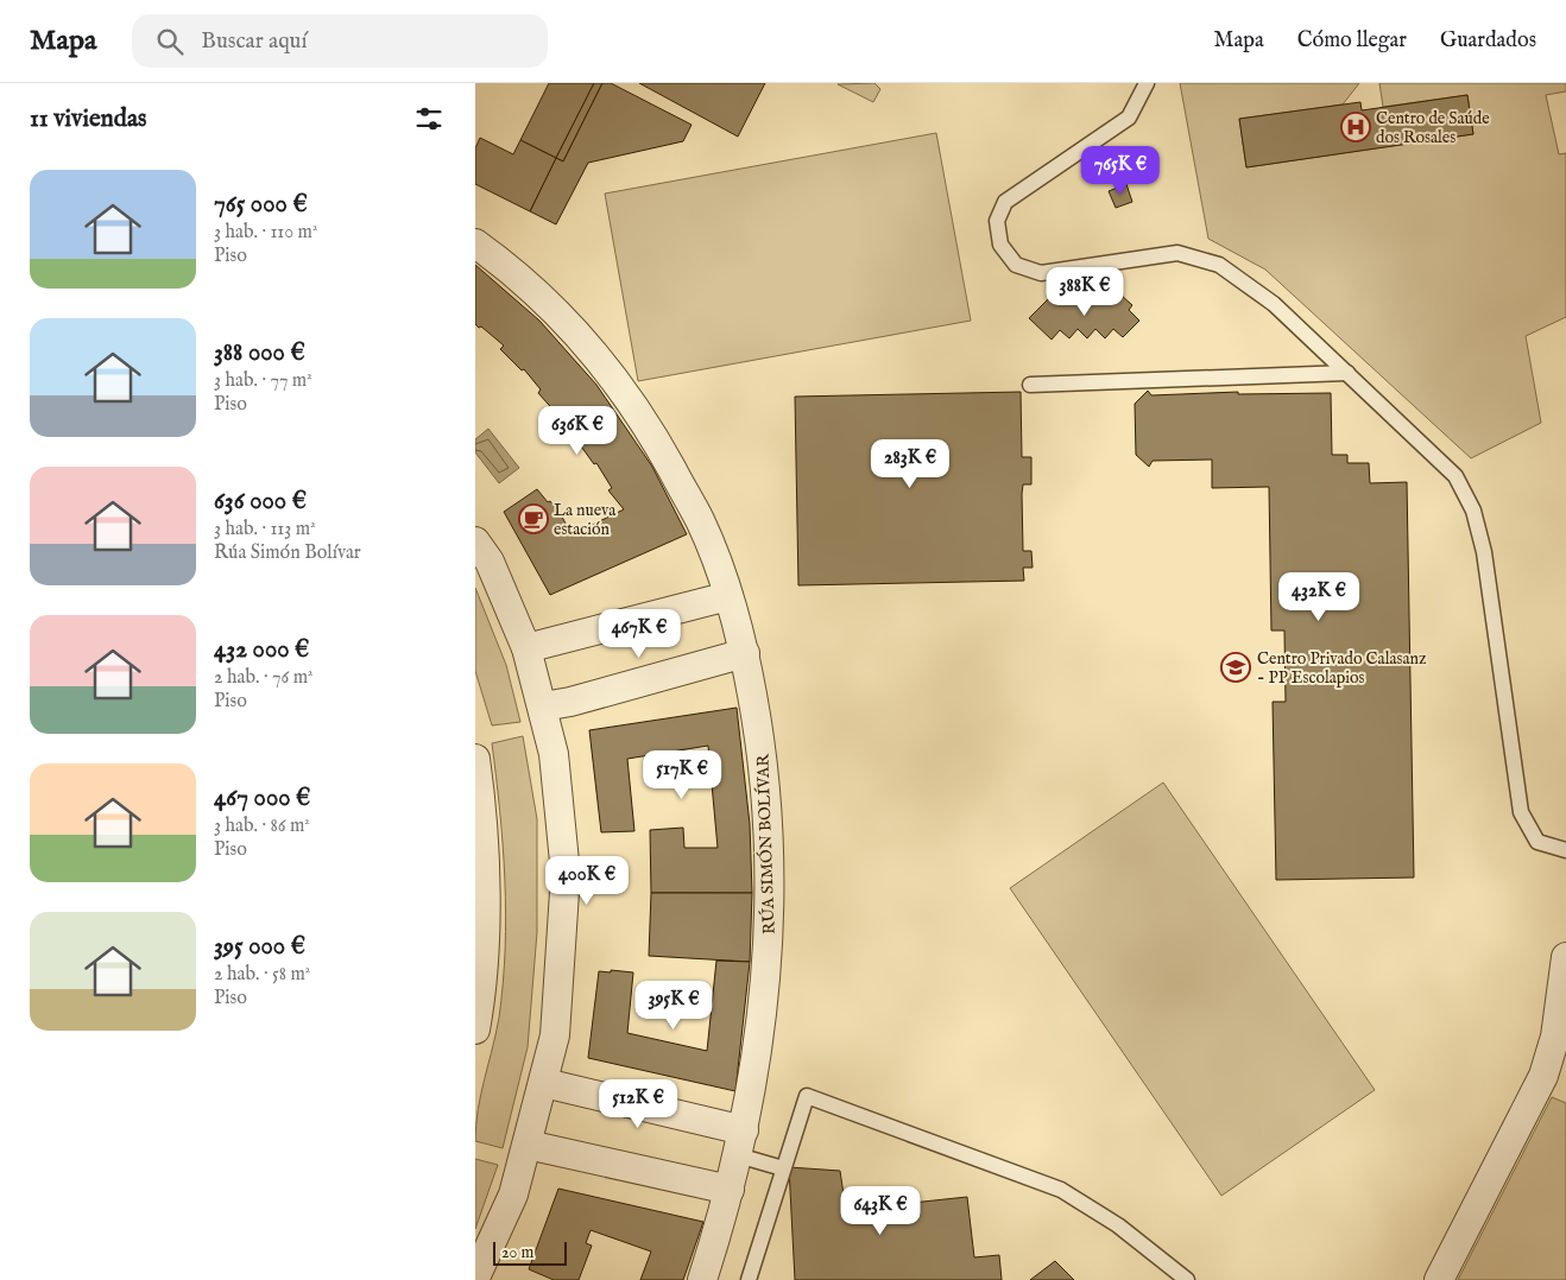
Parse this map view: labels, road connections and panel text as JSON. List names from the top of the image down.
{
  "streets": {
    "street": ["RÚA SIMÓN BOLÍVAR"]
  },
  "places": {
    "hospital": ["Centro de Saúde dos Rosales"],
    "cafe": ["La nueva estación"],
    "school or university": ["Centro Privado Calasanz - PP Escolapios"]
  },
  "scale_bar": "20 m",
  "page": {
    "header": "Mapa",
    "search": "Buscar aquí",
    "nav": ["Mapa", "Cómo llegar", "Guardados"],
    "heading": "11 viviendas",
    "price": [
      "765K €",
      "388K €",
      "636K €",
      "283K €",
      "432K €",
      "467K €",
      "517K €",
      "400K €",
      "395K €",
      "512K €",
      "643K €"
    ],
    "list": [
      {
        "name": "765 000 €",
        "note": "3 hab. · 110 m² · Piso"
      },
      {
        "name": "388 000 €",
        "note": "3 hab. · 77 m² · Piso"
      },
      {
        "name": "636 000 €",
        "note": "3 hab. · 113 m² · Rúa Simón Bolívar"
      },
      {
        "name": "432 000 €",
        "note": "2 hab. · 76 m² · Piso"
      },
      {
        "name": "467 000 €",
        "note": "3 hab. · 86 m² · Piso"
      },
      {
        "name": "395 000 €",
        "note": "2 hab. · 58 m² · Piso"
      }
    ],
    "scale": "20 m"
  }
}
